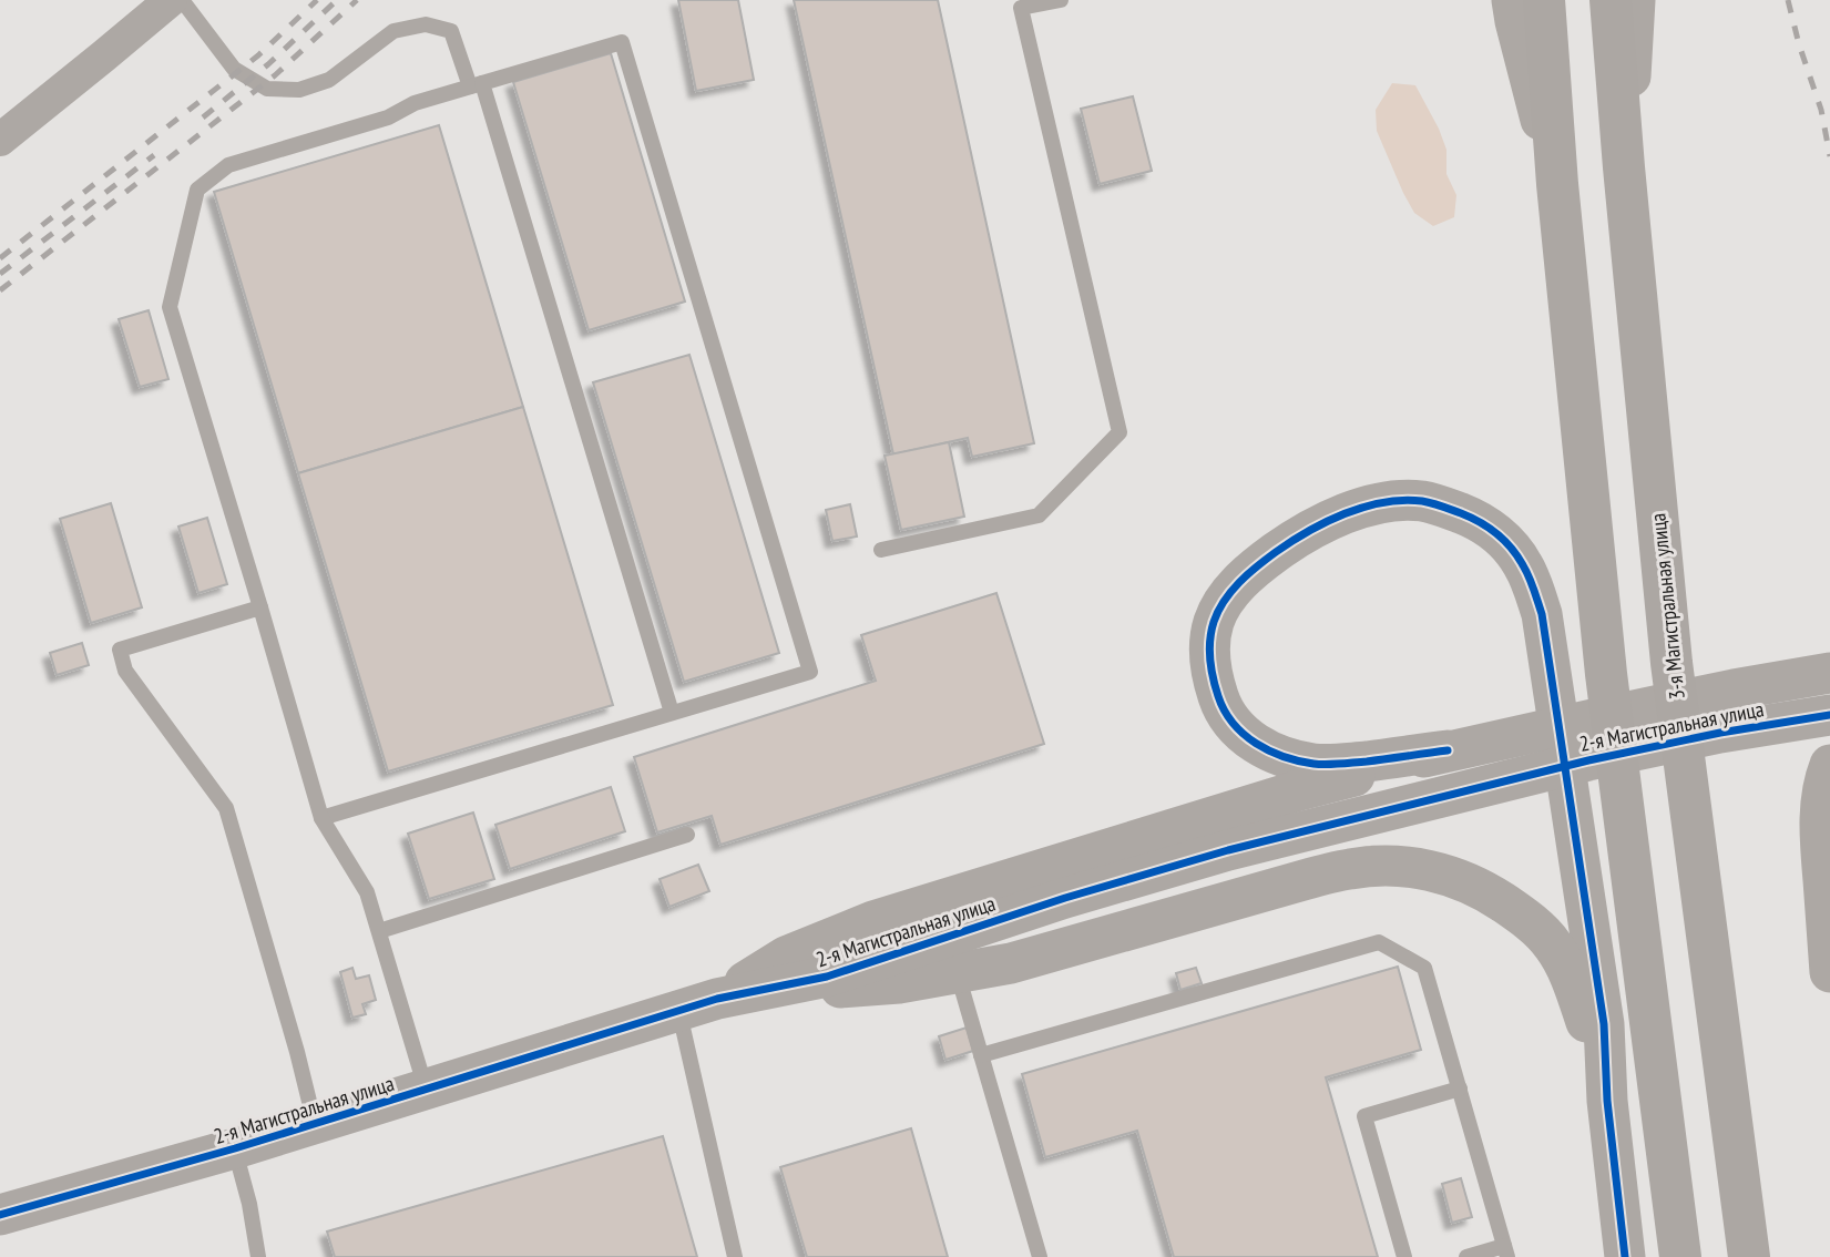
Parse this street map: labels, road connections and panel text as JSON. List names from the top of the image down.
{
  "streets": {
    "main road": ["3-я Магистральная улица"],
    "street": ["2-я Магистральная улица"]
  }
}
